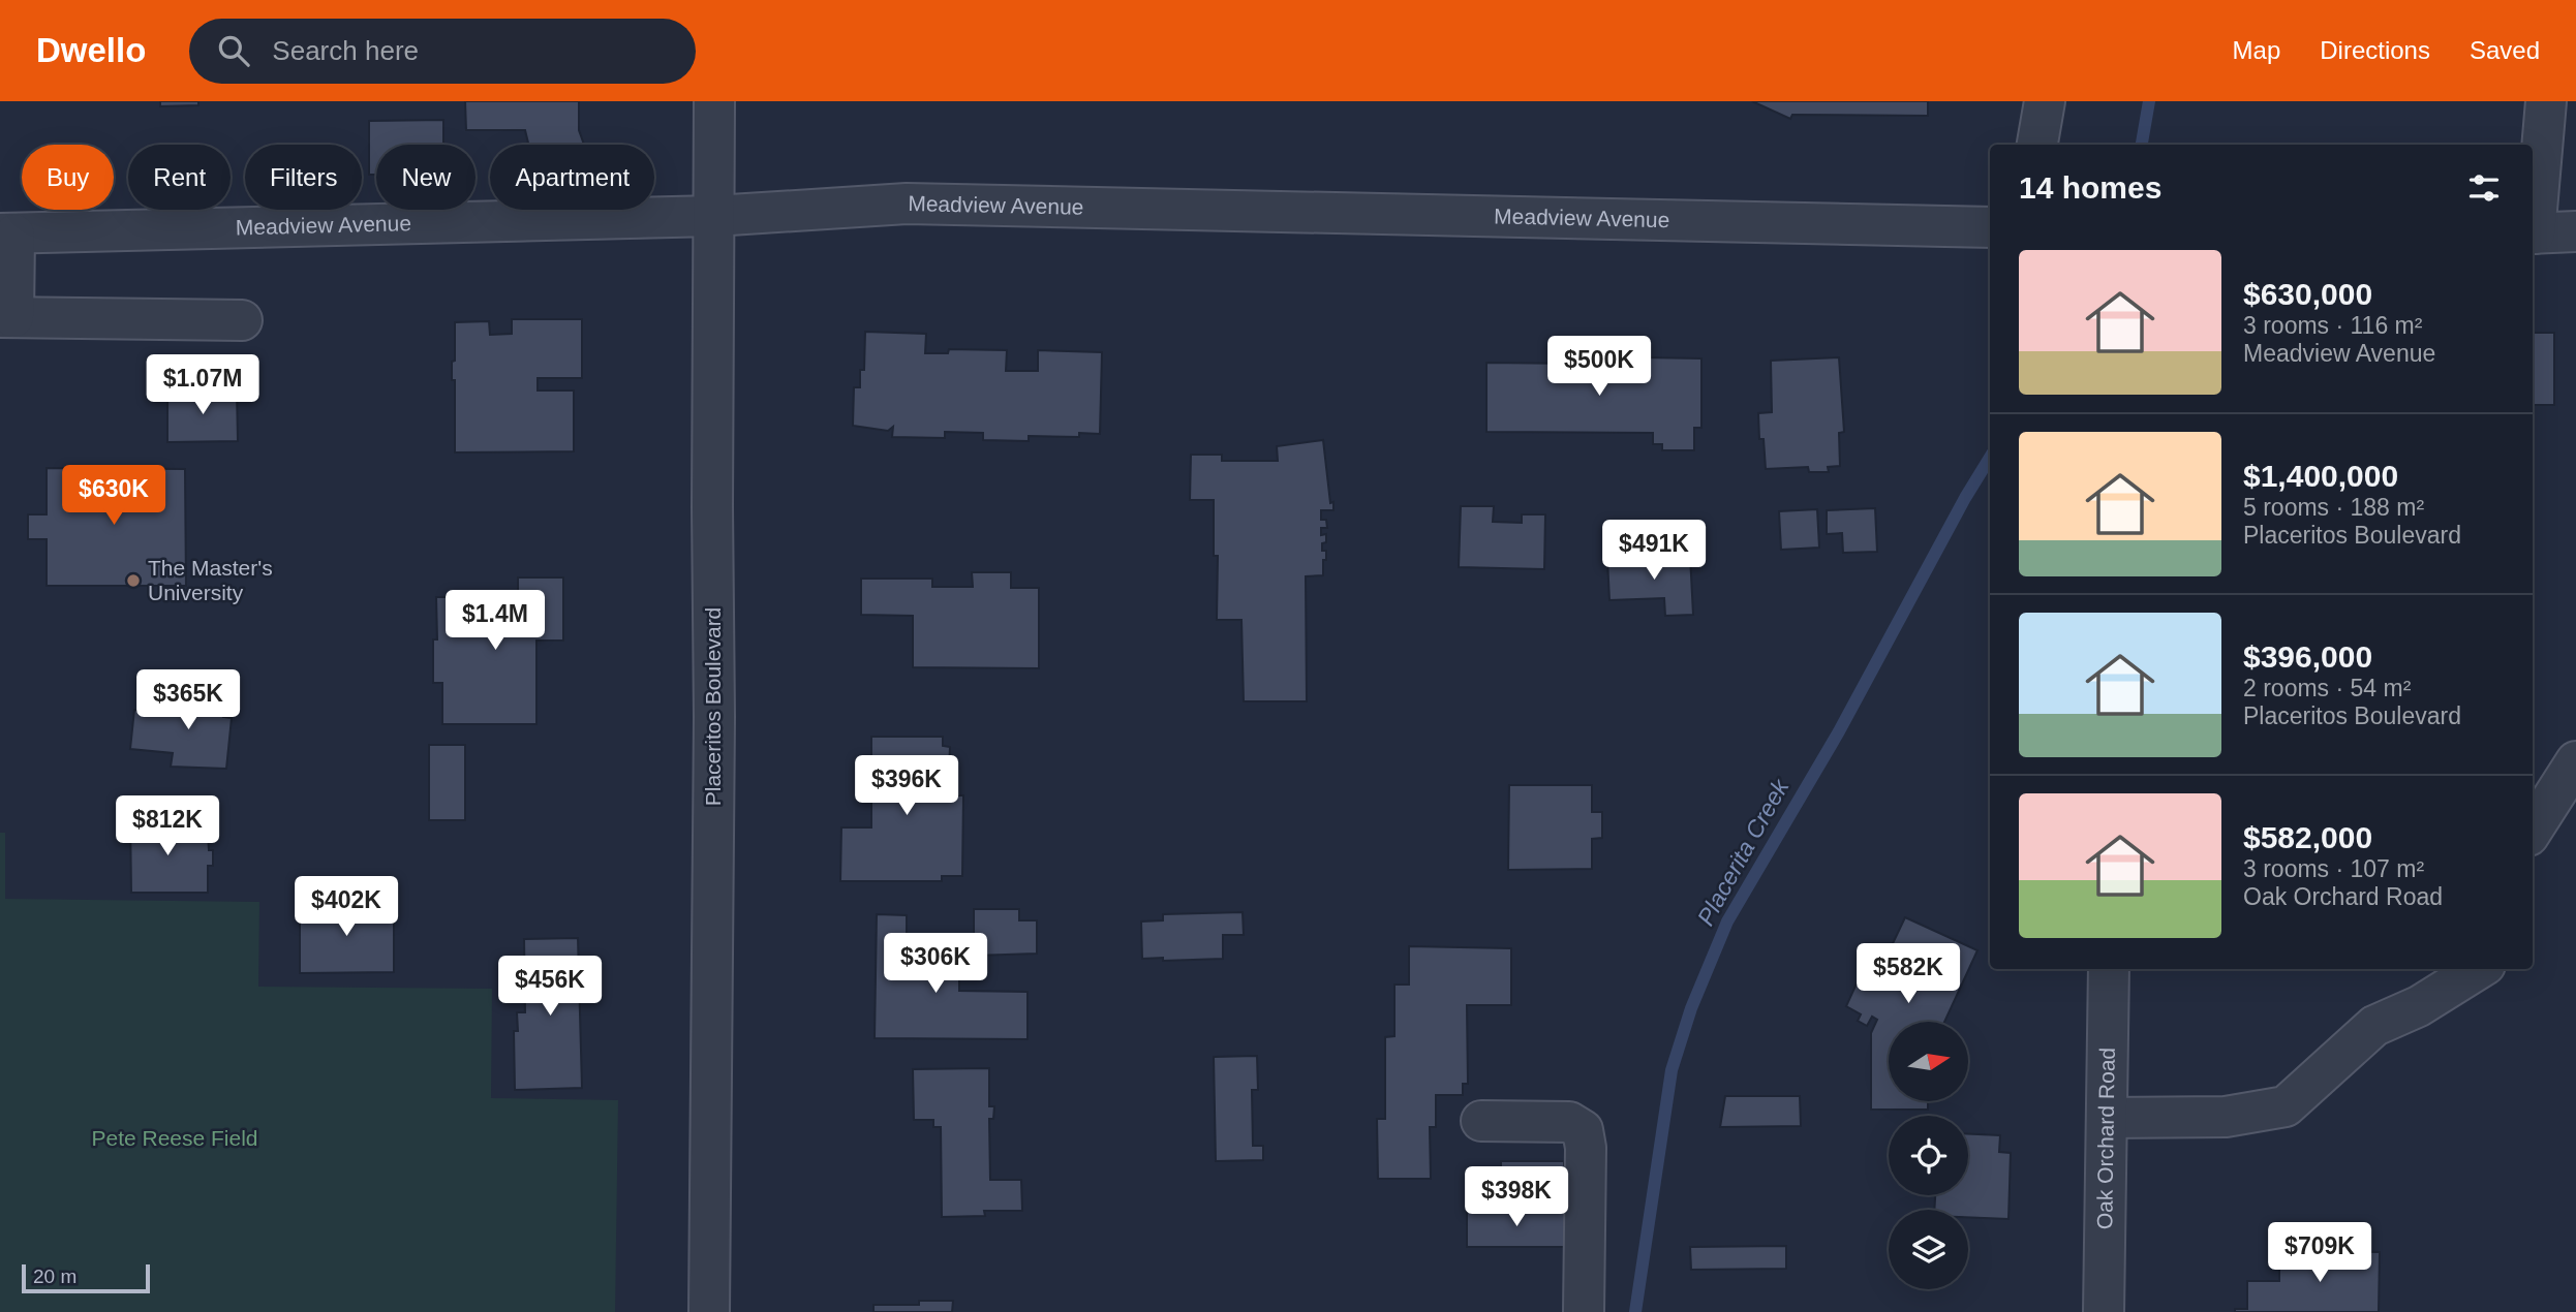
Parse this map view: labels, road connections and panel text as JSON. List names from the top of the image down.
{
  "streets": {
    "street": ["Meadview Avenue", "Placeritos Boulevard", "Oak Orchard Road"]
  },
  "crossings": [
    ["Meadview Avenue", "Placeritos Boulevard"]
  ],
  "water": ["Placerita Creek"],
  "parks": ["Pete Reese Field"],
  "places": ["The Master's University"],
  "scale_bar": "20 m",
  "north": "right",
  "page": {
    "header": "Dwello",
    "search": "Search here",
    "nav": ["Map", "Directions", "Saved"],
    "chip": [
      "Buy",
      "Rent",
      "Filters",
      "New",
      "Apartment"
    ],
    "heading": "14 homes",
    "list": [
      {
        "name": "$630,000",
        "note": "3 rooms · 116 m² · Meadview Avenue"
      },
      {
        "name": "$1,400,000",
        "note": "5 rooms · 188 m² · Placeritos Boulevard"
      },
      {
        "name": "$396,000",
        "note": "2 rooms · 54 m² · Placeritos Boulevard"
      },
      {
        "name": "$582,000",
        "note": "3 rooms · 107 m² · Oak Orchard Road"
      }
    ],
    "price": [
      "$500K",
      "$1.07M",
      "$630K",
      "$491K",
      "$1.4M",
      "$365K",
      "$396K",
      "$812K",
      "$402K",
      "$306K",
      "$582K",
      "$456K",
      "$398K",
      "$709K"
    ],
    "scale": "20 m"
  }
}
